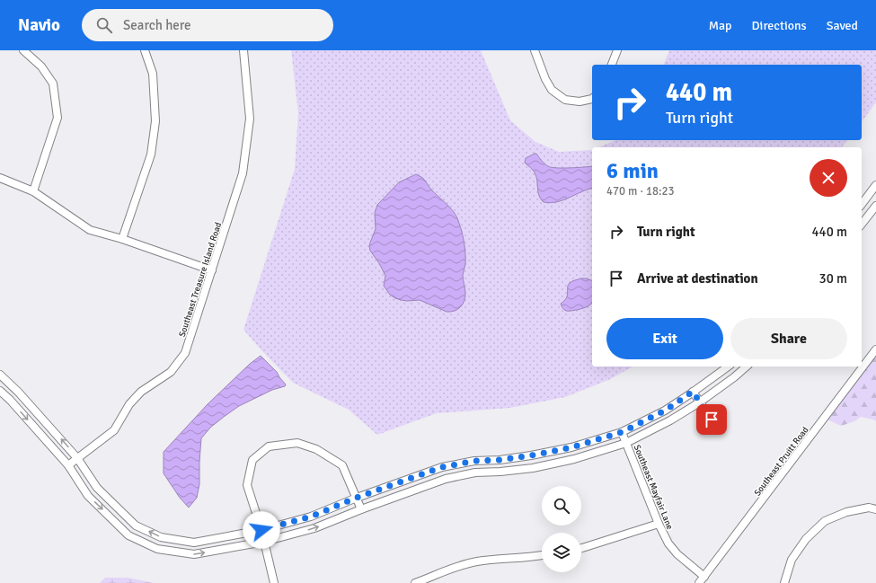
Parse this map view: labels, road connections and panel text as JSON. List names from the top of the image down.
{
  "streets": {
    "street": ["Southeast Treasure Island Road", "Southeast Pruitt Road", "Southeast Mayfair Lane"]
  },
  "crossings": [
    ["Southeast Pruitt Road", "Southeast Mayfair Lane"]
  ],
  "page": {
    "header": "Navio",
    "search": "Search here",
    "nav": ["Map", "Directions", "Saved"],
    "turn": ["440 m", "Turn right"],
    "heading": ["6 min", "470 m · 18:23"],
    "list": [
      {
        "name": "Turn right",
        "value": "440 m"
      },
      {
        "name": "Arrive at destination",
        "value": "30 m"
      }
    ],
    "buttons": ["Exit", "Share"]
  }
}
